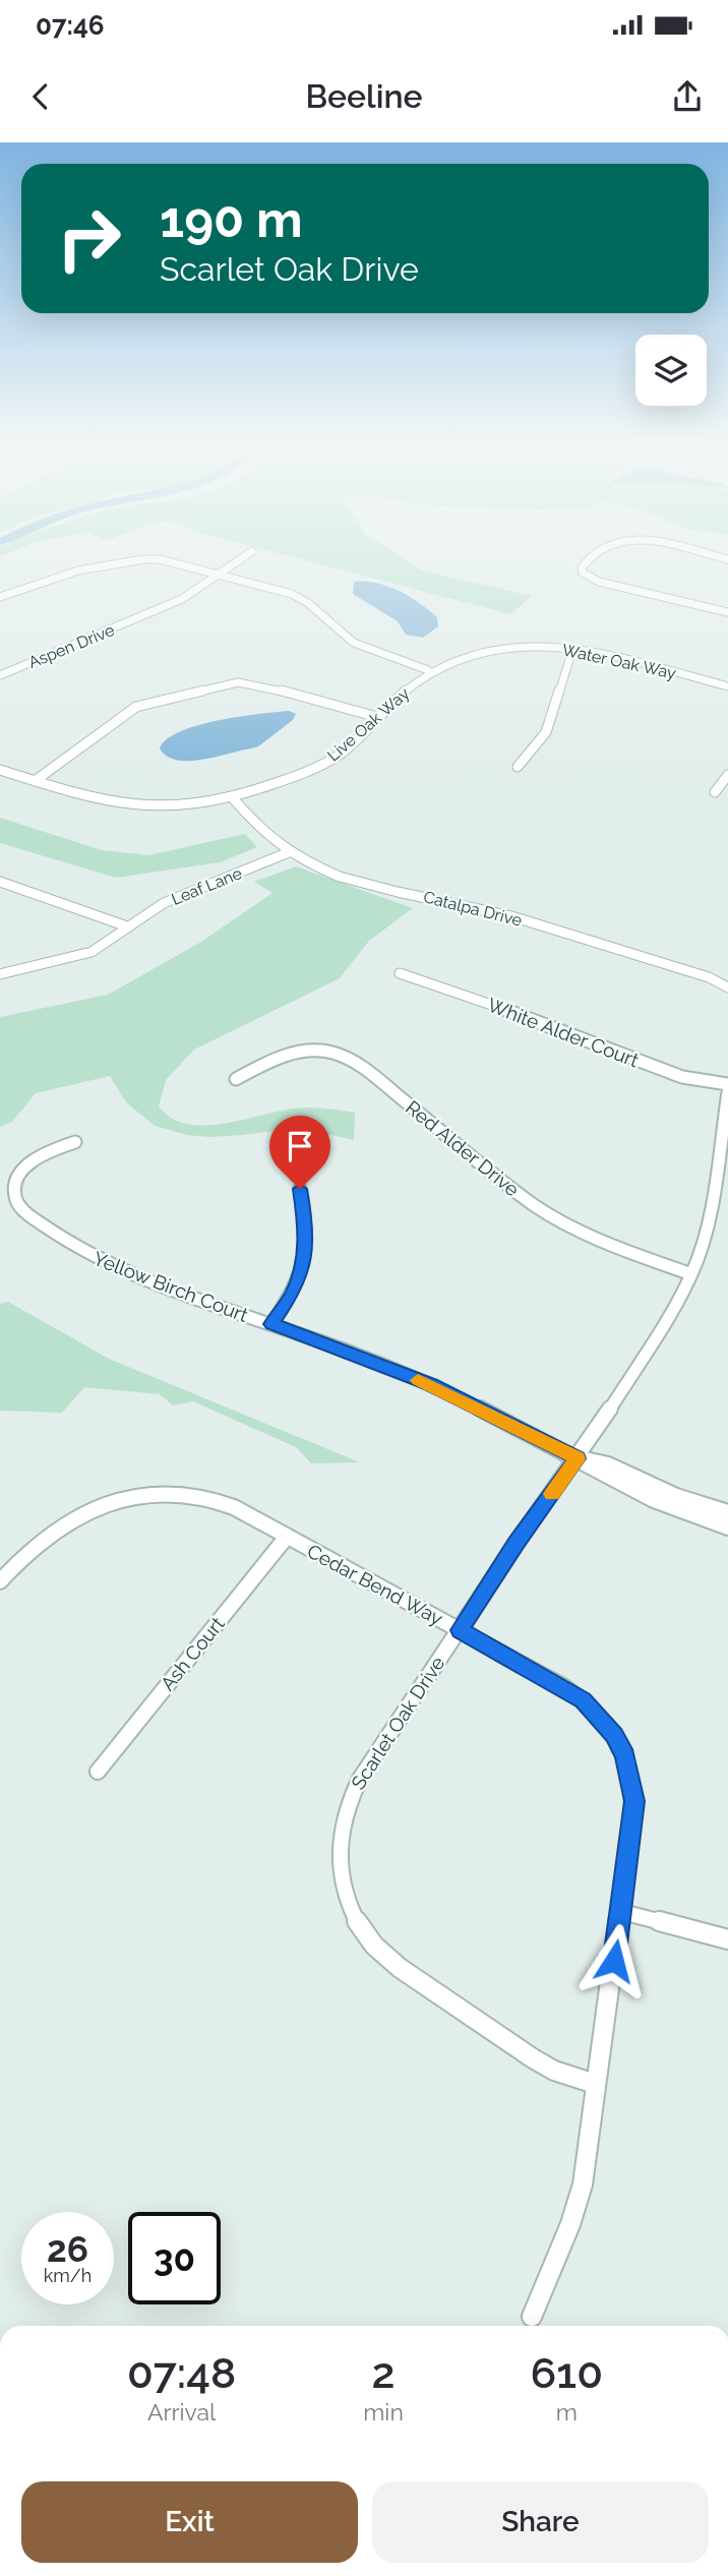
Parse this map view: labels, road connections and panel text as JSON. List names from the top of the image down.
{
  "streets": {
    "street": [
      "Aspen Drive",
      "Water Oak Way",
      "Live Oak Way",
      "Leaf Lane",
      "Catalpa Drive",
      "White Alder Court",
      "Red Alder Drive",
      "Yellow Birch Court",
      "Cedar Bend Way",
      "Ash Court",
      "Scarlet Oak Drive"
    ]
  },
  "crossings": [
    ["Water Oak Way", "Live Oak Way"],
    ["Live Oak Way", "Catalpa Drive"],
    ["Leaf Lane", "Catalpa Drive"],
    ["Red Alder Drive", "Scarlet Oak Drive"],
    ["Yellow Birch Court", "Scarlet Oak Drive"],
    ["Cedar Bend Way", "Ash Court"],
    ["Cedar Bend Way", "Scarlet Oak Drive"]
  ],
  "page": {
    "status": "07:46",
    "header": "Beeline",
    "turn": ["190 m", "Scarlet Oak Drive"],
    "speed": "26 km/h",
    "limit": "30",
    "eta": [
      "07:48",
      "Arrival",
      "2",
      "min",
      "610",
      "m"
    ],
    "buttons": ["Exit", "Share"]
  }
}
